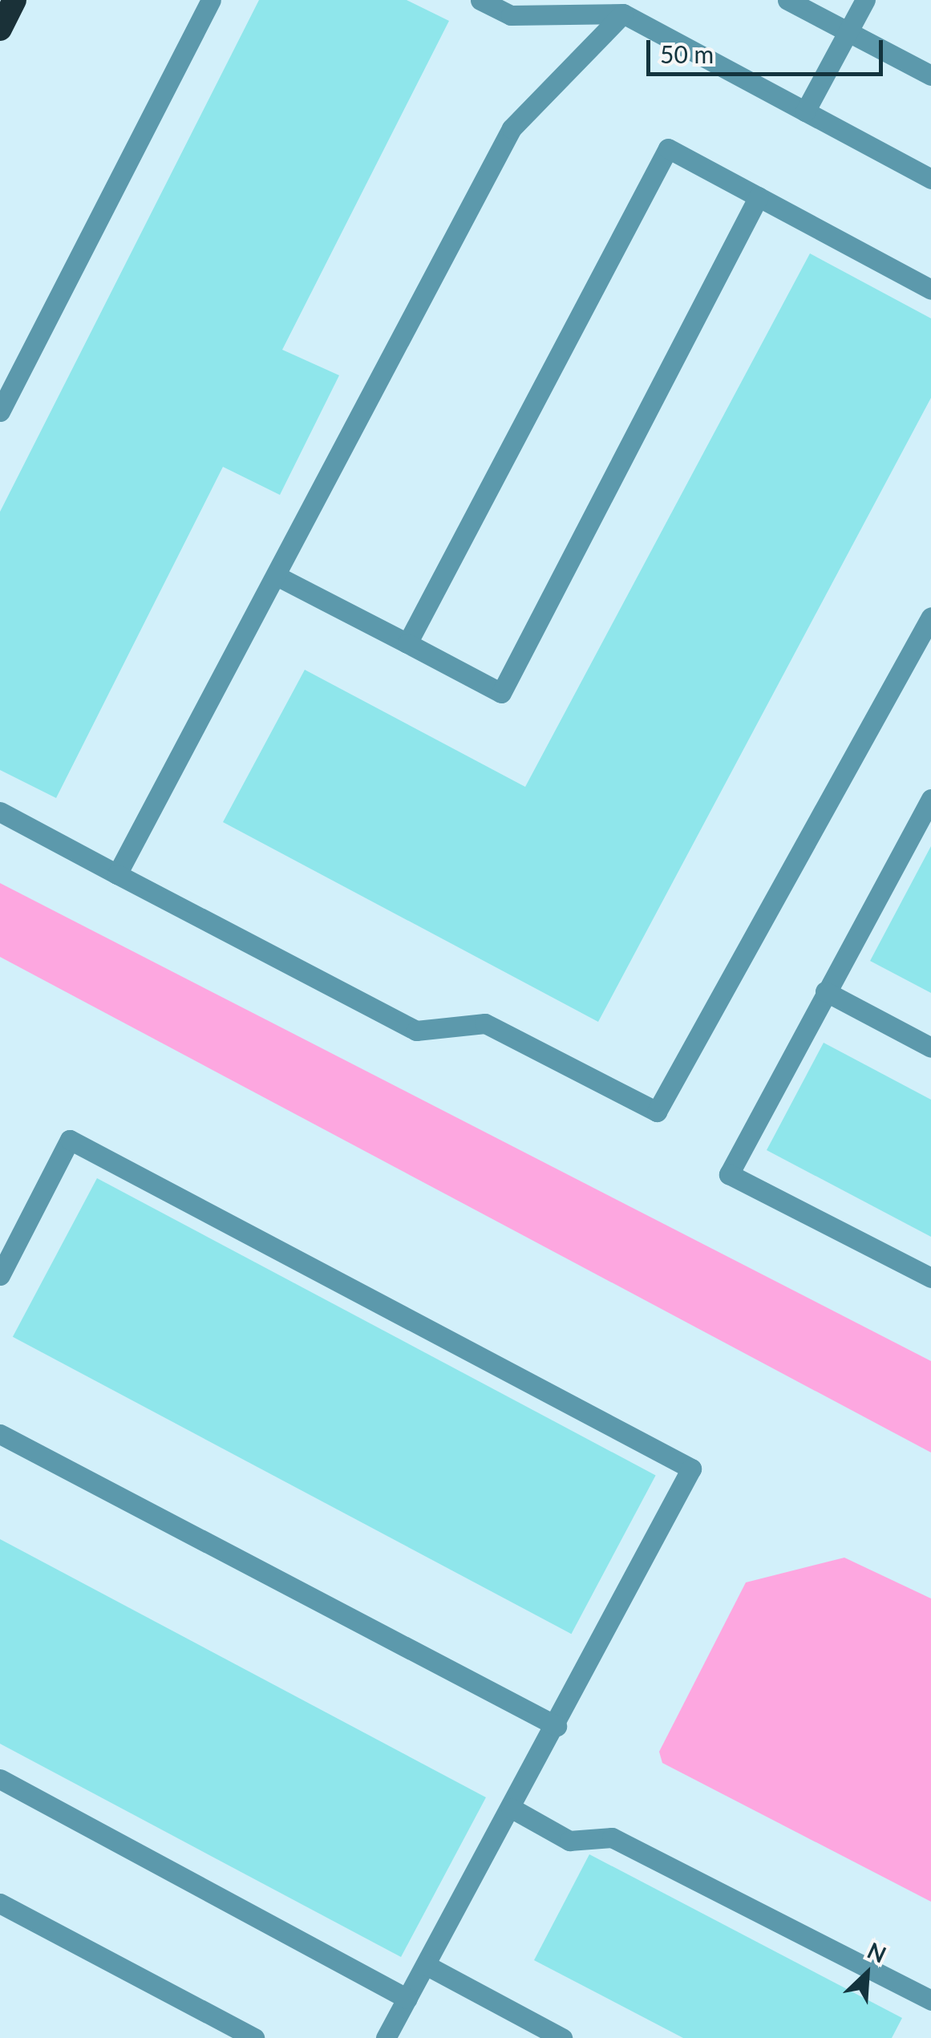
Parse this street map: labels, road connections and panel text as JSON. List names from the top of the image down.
{
  "scale_bar": "50 m",
  "north": "top right"
}
